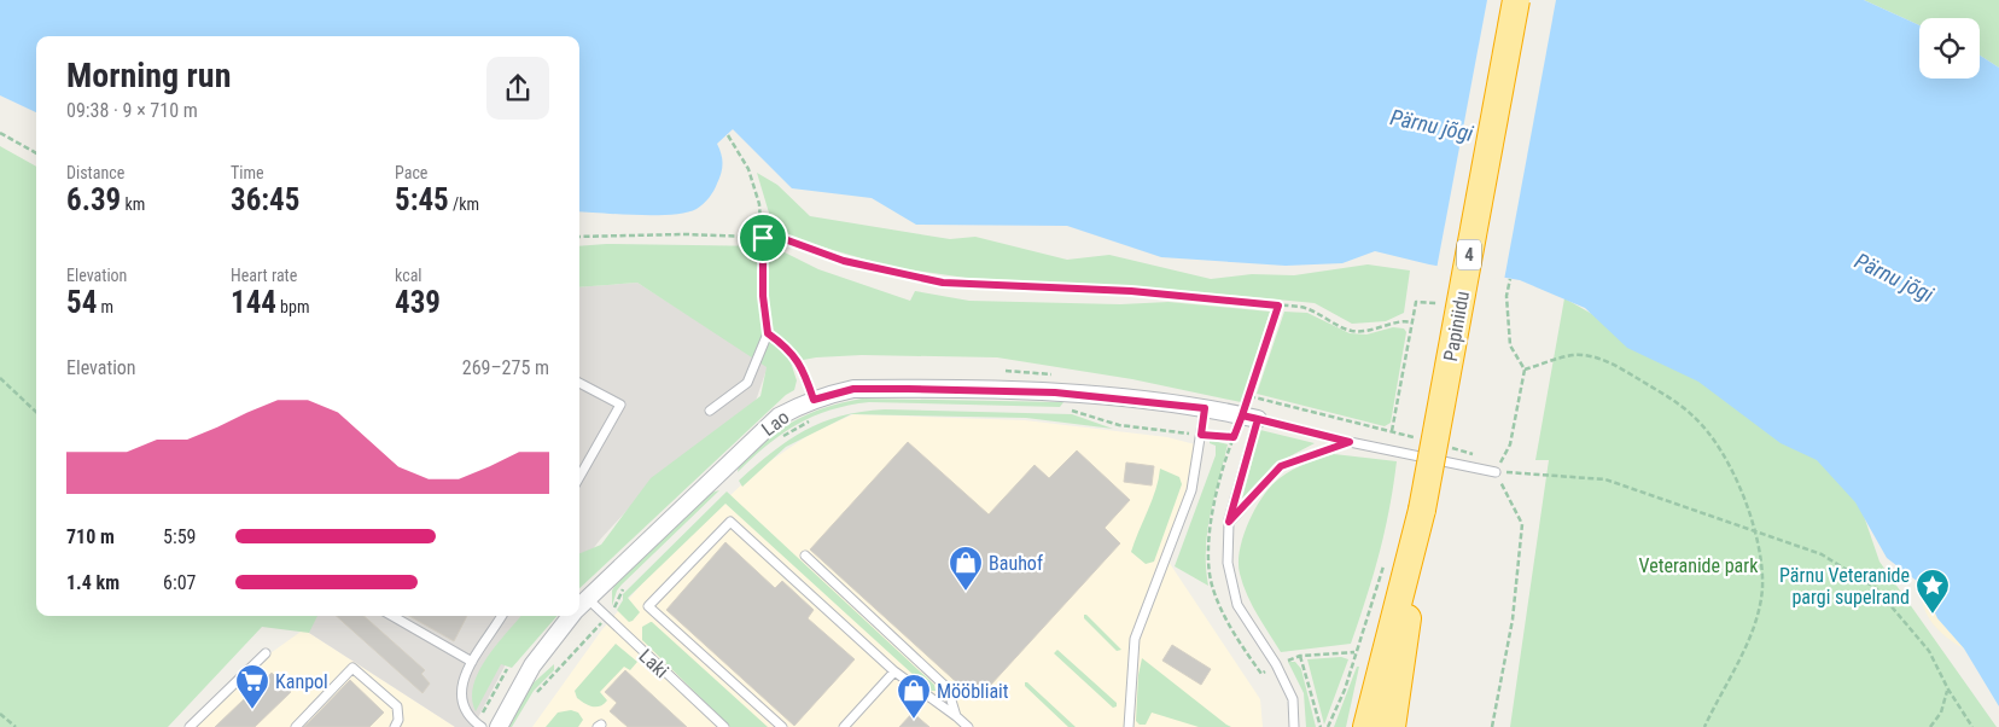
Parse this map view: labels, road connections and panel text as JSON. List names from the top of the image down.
{
  "streets": {
    "highway": ["4", "Papiniidu"],
    "street": ["Lao"],
    "lane": ["Laki"]
  },
  "crossings": [
    ["Lao", "Laki"]
  ],
  "water": ["Pärnu jõgi"],
  "parks": ["Veteranide park"],
  "places": {
    "shop": ["Bauhof", "Mööbliait"],
    "place": ["Pärnu Veteranide pargi supelrand"],
    "supermarket": ["Kanpol"]
  },
  "page": {
    "heading": ["Morning run", "09:38 · 9 × 710 m"],
    "stats": [
      ["Distance", "6.39 km"],
      ["Time", "36:45"],
      ["Pace", "5:45 /km"],
      ["Elevation", "54 m"],
      ["Heart rate", "144 bpm"],
      ["kcal", "439"]
    ],
    "chart": ["Elevation", "269–275 m"],
    "list": [
      {
        "name": "710 m",
        "note": "5:59"
      },
      {
        "name": "1.4 km",
        "note": "6:07"
      }
    ]
  }
}
